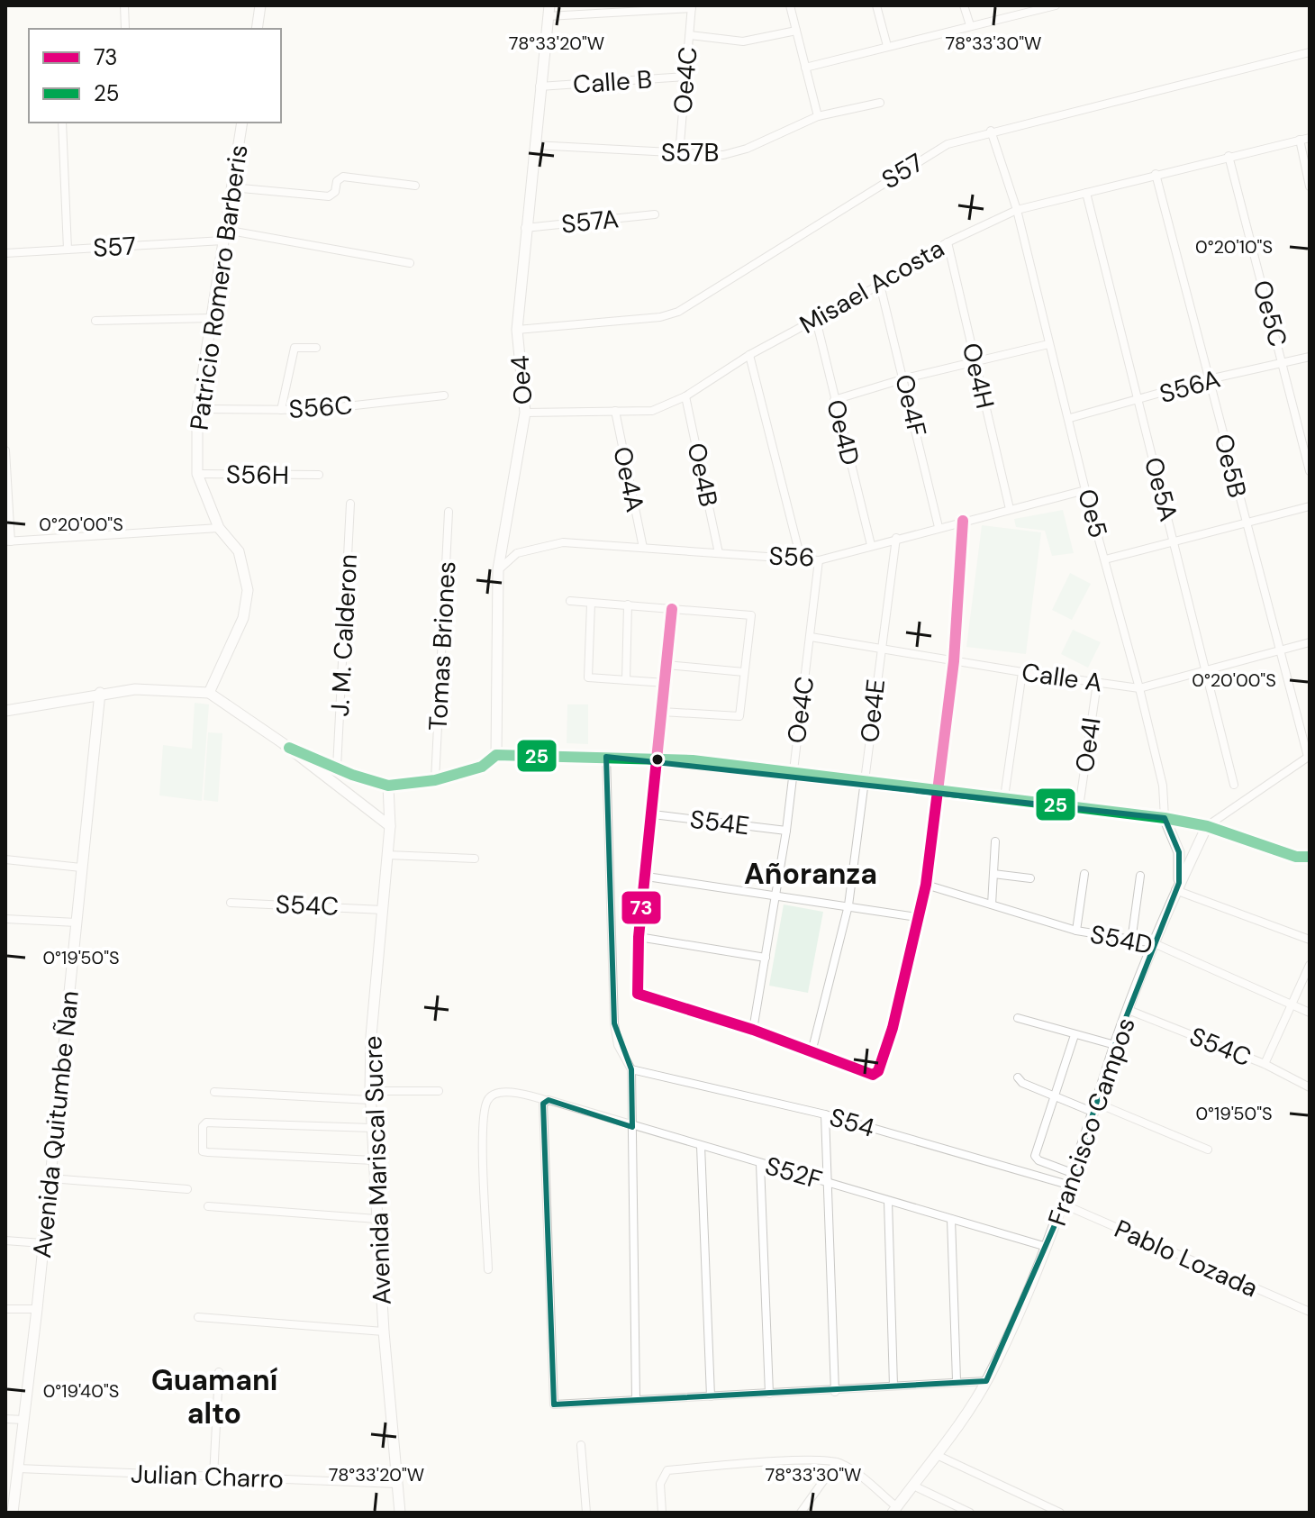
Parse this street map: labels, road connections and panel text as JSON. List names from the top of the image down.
{
  "streets": {
    "street": [
      "Oe4C",
      "Calle B",
      "S57B",
      "S57",
      "S57A",
      "Misael Acosta",
      "Patricio Romero Barberis",
      "Oe5C",
      "Oe4H",
      "Oe4",
      "S56A",
      "Oe4F",
      "S56C",
      "Oe4D",
      "Oe5B",
      "S56H",
      "Oe4B",
      "Oe4A",
      "Oe5A",
      "Oe5",
      "S56",
      "J. M. Calderon",
      "Tomas Briones",
      "Calle A",
      "Oe4E",
      "Oe4I",
      "S54E",
      "S54C",
      "S54D",
      "Francisco Campos",
      "S54",
      "Avenida Quitumbe Ñan",
      "Avenida Mariscal Sucre",
      "S52F",
      "Pablo Lozada",
      "Julian Charro"
    ]
  },
  "crossings": [
    ["Oe4C", "Calle B"],
    ["Oe4C", "S57B"],
    ["Oe4C", "S56"],
    ["Oe4C", "Calle A"],
    ["Oe4C", "S54E"],
    ["Calle B", "Oe4"],
    ["S57B", "Oe4"],
    ["S57", "Patricio Romero Barberis"],
    ["S57", "Oe4"],
    ["S57", "Oe5"],
    ["S57A", "Oe4"],
    ["Misael Acosta", "Oe5C"],
    ["Misael Acosta", "Oe4H"],
    ["Misael Acosta", "Oe4"],
    ["Misael Acosta", "Oe4F"],
    ["Misael Acosta", "Oe4D"],
    ["Misael Acosta", "Oe5B"],
    ["Misael Acosta", "Oe4B"],
    ["Misael Acosta", "Oe4A"],
    ["Misael Acosta", "Oe5A"],
    ["Misael Acosta", "Oe5"],
    ["Patricio Romero Barberis", "S56C"],
    ["Patricio Romero Barberis", "S56H"],
    ["Oe5C", "S56A"],
    ["Oe4H", "S56"],
    ["Oe4", "S56"],
    ["S56A", "Oe5B"],
    ["S56A", "Oe5A"],
    ["S56A", "Oe5"],
    ["Oe4F", "S56"],
    ["Oe4D", "S56"],
    ["Oe5B", "Calle A"],
    ["Oe5B", "Francisco Campos"],
    ["Oe4B", "S56"],
    ["Oe4A", "S56"],
    ["Oe5A", "Calle A"],
    ["Oe5", "S56"],
    ["Oe5", "Calle A"],
    ["S56", "Oe4E"],
    ["Calle A", "Oe4E"],
    ["Calle A", "Oe4I"],
    ["S54C", "Francisco Campos"],
    ["S54C", "Avenida Mariscal Sucre"],
    ["S54D", "Francisco Campos"],
    ["Francisco Campos", "S54"],
    ["Francisco Campos", "S52F"],
    ["Francisco Campos", "Pablo Lozada"],
    ["Avenida Quitumbe Ñan", "Julian Charro"],
    ["Avenida Mariscal Sucre", "Julian Charro"]
  ],
  "districts": ["Añoranza", "Guamaní alto"],
  "lines": ["transit line 73", "transit line 25"],
  "legend": ["73", "25"],
  "coordinates": [
    "78°33'20\"W",
    "78°33'30\"W",
    "0°20'10\"S",
    "0°20'00\"S",
    "0°19'50\"S",
    "0°19'40\"S"
  ]
}
